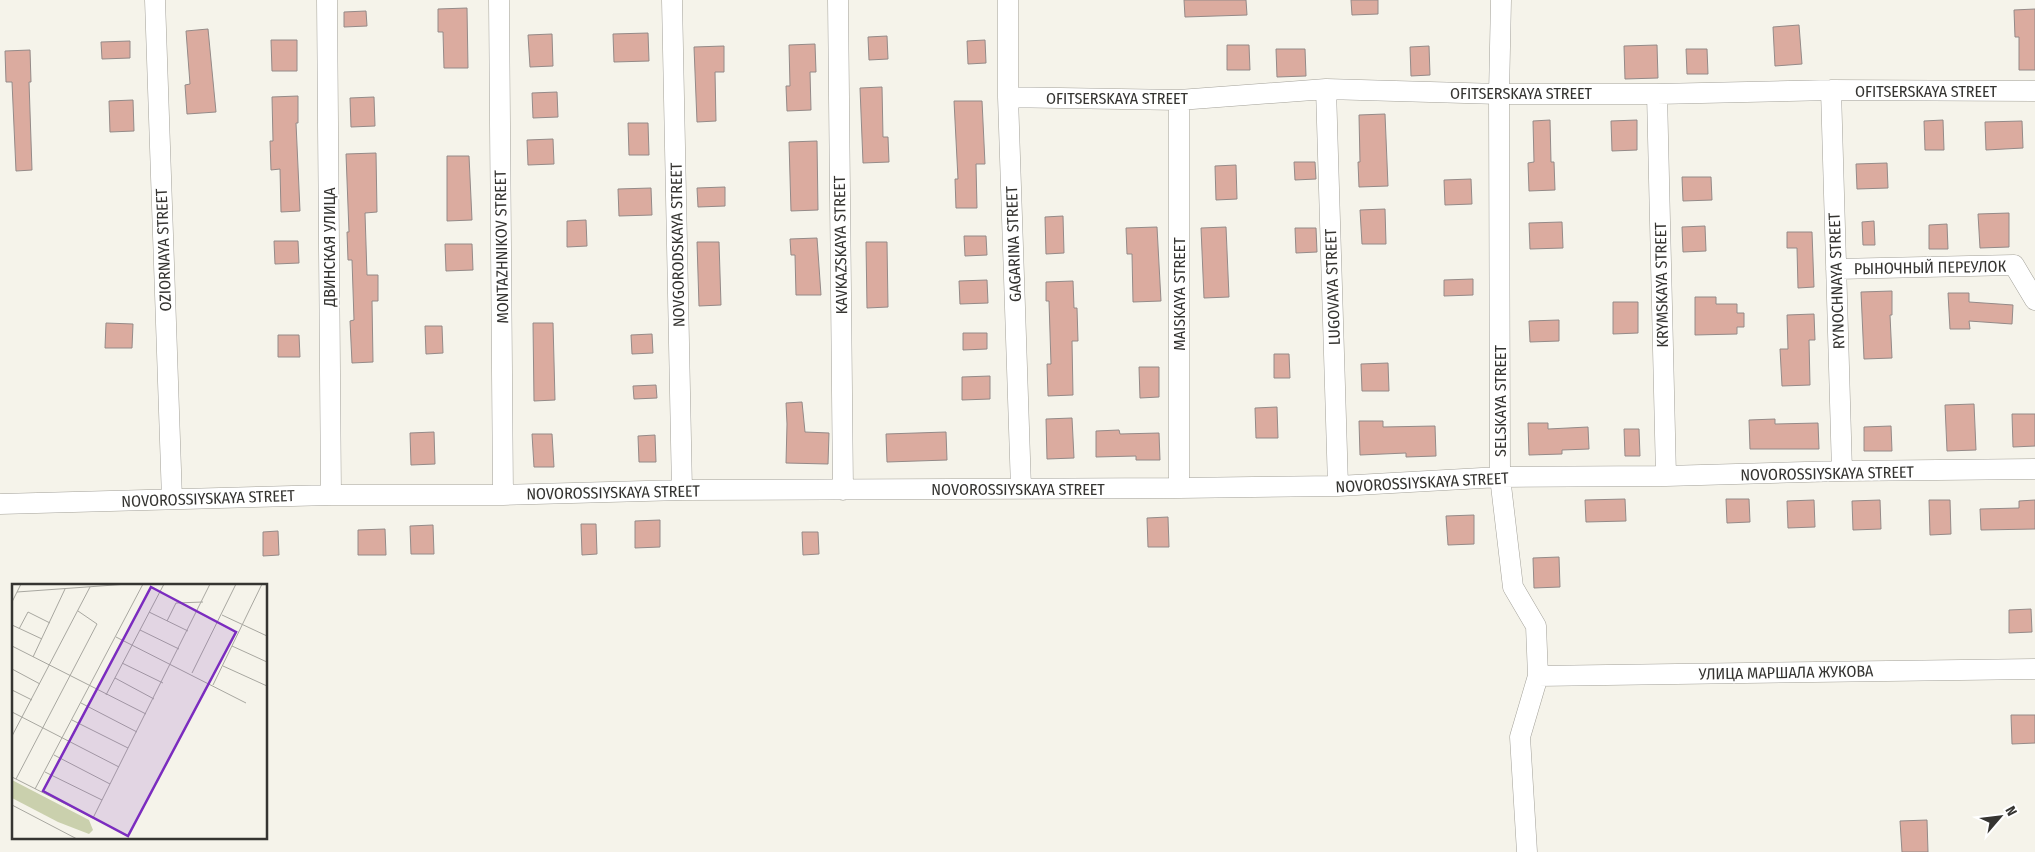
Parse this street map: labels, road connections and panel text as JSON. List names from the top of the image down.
{
  "streets": {
    "street": [
      "OFITSERSKAYA STREET",
      "GAGARINA STREET",
      "NOVGORODSKAYA STREET",
      "KAVKAZSKAYA STREET",
      "ДВИНСКАЯ УЛИЦА",
      "MONTAZHNIKOV STREET",
      "OZIORNAYA STREET",
      "РЫНОЧНЫЙ ПЕРЕУЛОК",
      "RYNOCHNAYA STREET",
      "KRYMSKAYA STREET",
      "LUGOVAYA STREET",
      "MAISKAYA STREET",
      "SELSKAYA STREET",
      "NOVOROSSIYSKAYA STREET",
      "УЛИЦА МАРШАЛА ЖУКОВА"
    ]
  },
  "crossings": [
    ["OFITSERSKAYA STREET", "GAGARINA STREET"],
    ["OFITSERSKAYA STREET", "RYNOCHNAYA STREET"],
    ["OFITSERSKAYA STREET", "KRYMSKAYA STREET"],
    ["OFITSERSKAYA STREET", "LUGOVAYA STREET"],
    ["OFITSERSKAYA STREET", "MAISKAYA STREET"],
    ["OFITSERSKAYA STREET", "SELSKAYA STREET"],
    ["GAGARINA STREET", "NOVOROSSIYSKAYA STREET"],
    ["NOVGORODSKAYA STREET", "NOVOROSSIYSKAYA STREET"],
    ["KAVKAZSKAYA STREET", "NOVOROSSIYSKAYA STREET"],
    ["ДВИНСКАЯ УЛИЦА", "NOVOROSSIYSKAYA STREET"],
    ["MONTAZHNIKOV STREET", "NOVOROSSIYSKAYA STREET"],
    ["OZIORNAYA STREET", "NOVOROSSIYSKAYA STREET"],
    ["РЫНОЧНЫЙ ПЕРЕУЛОК", "RYNOCHNAYA STREET"],
    ["RYNOCHNAYA STREET", "NOVOROSSIYSKAYA STREET"],
    ["KRYMSKAYA STREET", "NOVOROSSIYSKAYA STREET"],
    ["LUGOVAYA STREET", "NOVOROSSIYSKAYA STREET"],
    ["MAISKAYA STREET", "NOVOROSSIYSKAYA STREET"],
    ["SELSKAYA STREET", "NOVOROSSIYSKAYA STREET"],
    ["SELSKAYA STREET", "УЛИЦА МАРШАЛА ЖУКОВА"]
  ],
  "north": "top right"
}
